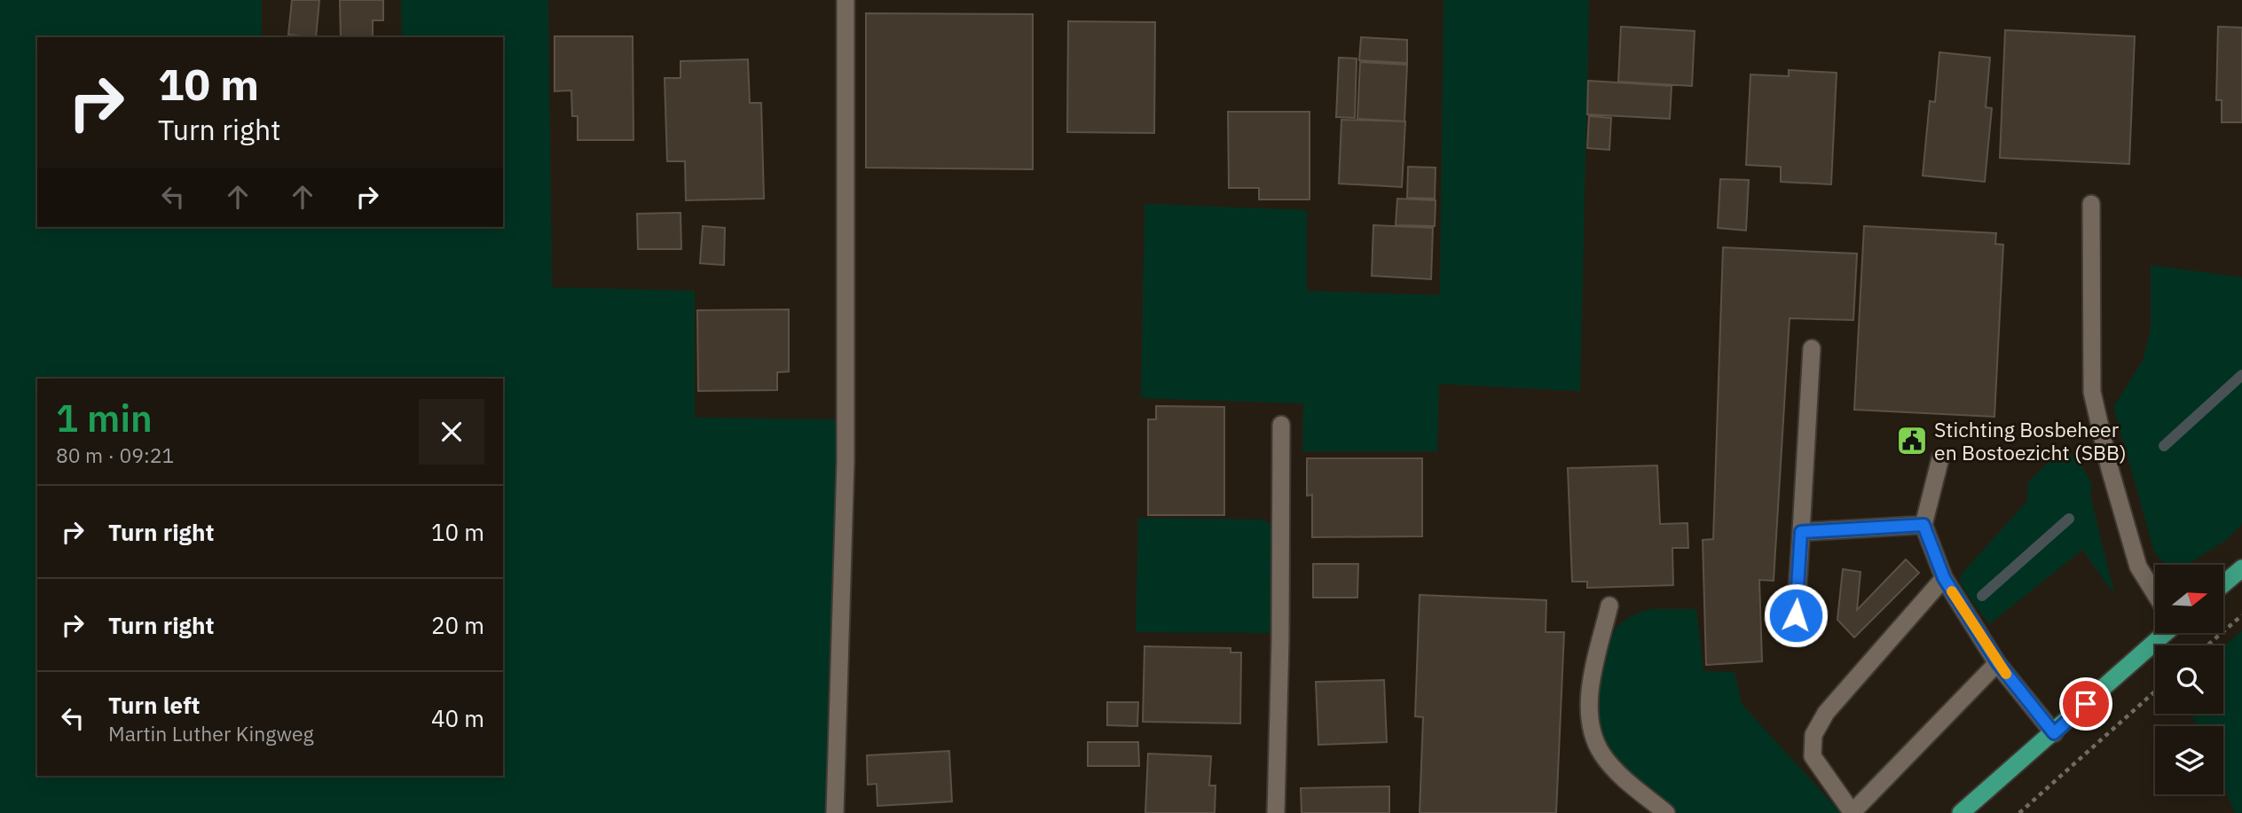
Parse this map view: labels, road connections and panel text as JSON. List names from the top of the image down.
{
  "places": {
    "public building": ["Stichting Bosbeheer en Bostoezicht (SBB)"]
  },
  "north": "right",
  "page": {
    "turn": ["10 m", "Turn right"],
    "heading": ["1 min", "80 m · 09:21"],
    "list": [
      {
        "name": "Turn right",
        "value": "10 m"
      },
      {
        "name": "Turn right",
        "value": "20 m"
      },
      {
        "name": "Turn left",
        "note": "Martin Luther Kingweg",
        "value": "40 m"
      }
    ]
  }
}
